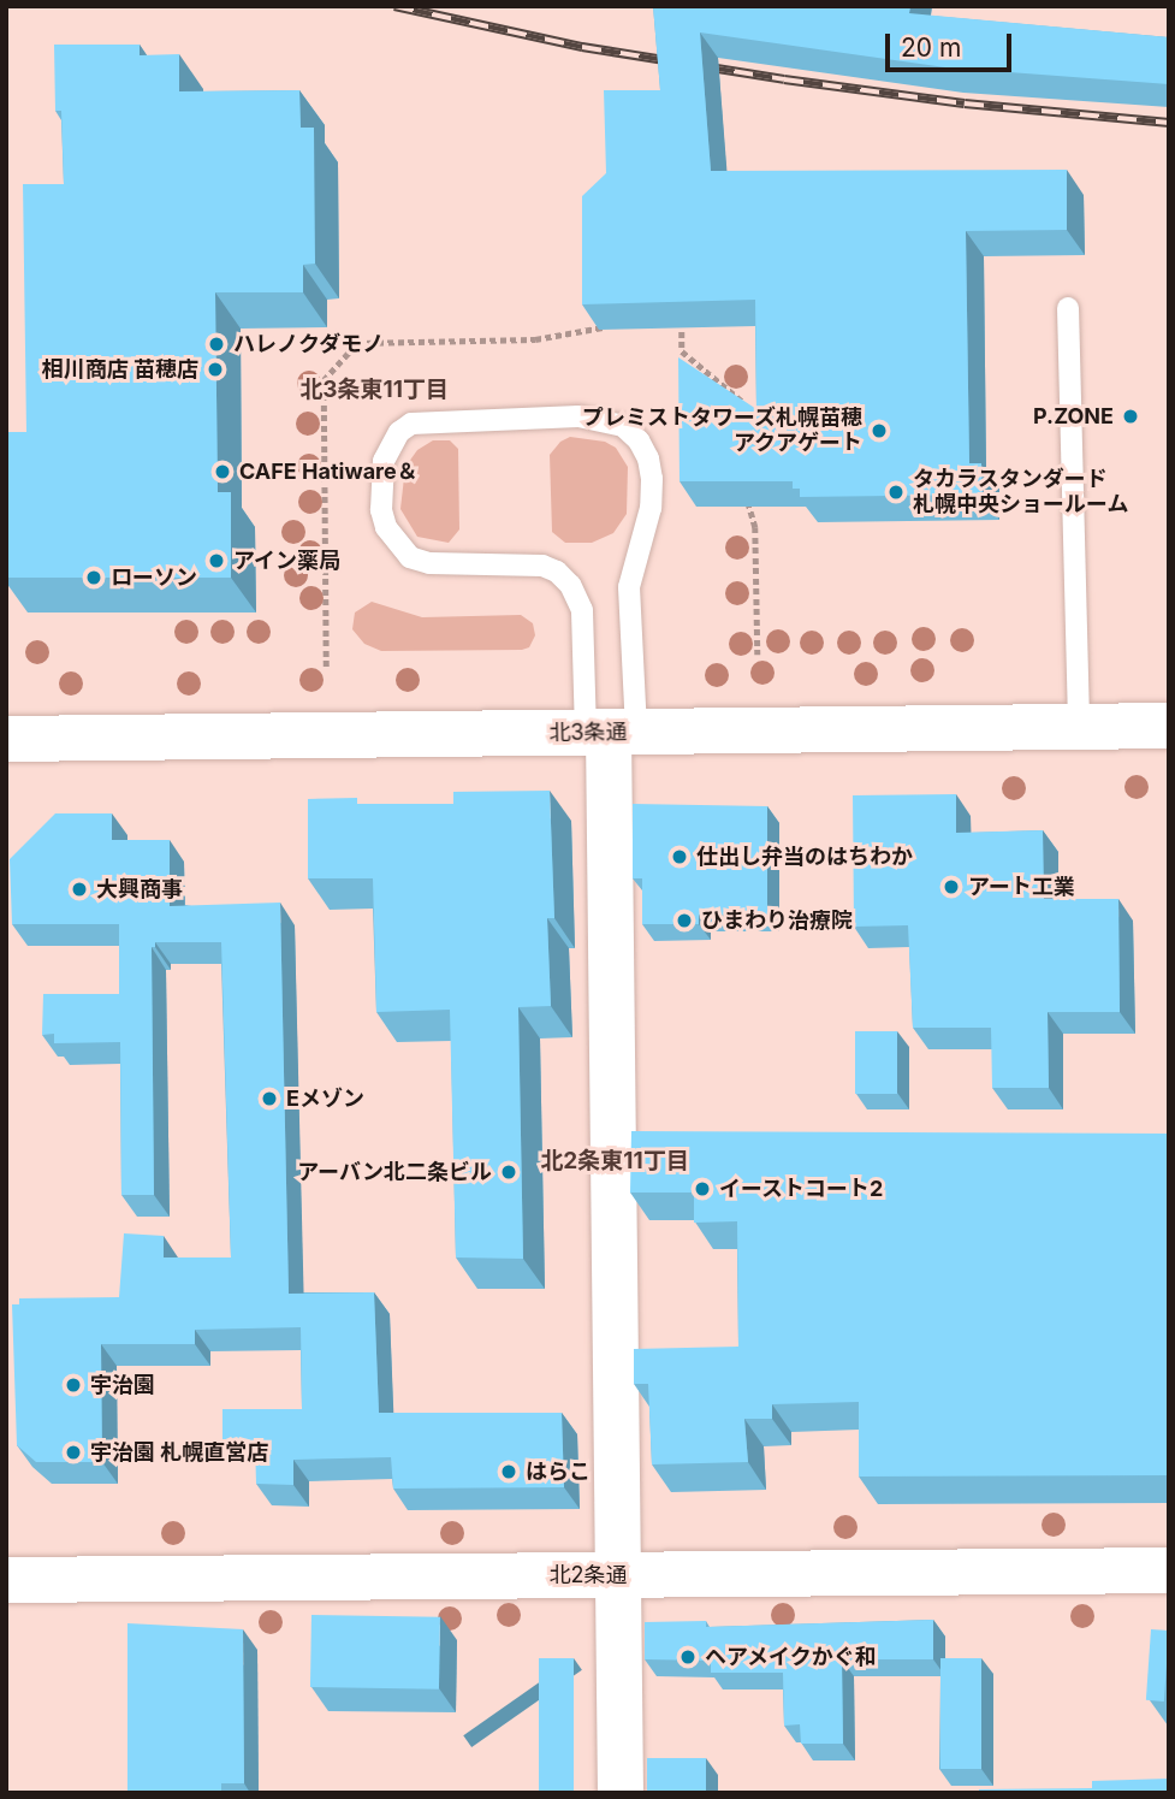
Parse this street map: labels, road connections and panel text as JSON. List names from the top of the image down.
{
  "streets": {
    "street": ["北3条通", "北2条通"]
  },
  "districts": ["北3条東11丁目", "北2条東11丁目"],
  "places": [
    "ハレノクダモノ",
    "相川商店 苗穂店",
    "P.ZONE",
    "プレミストタワーズ札幌苗穂 アクアゲート",
    "CAFE Hatiware＆",
    "タカラスタンダード 札幌中央ショールーム",
    "アイン薬局",
    "ローソン",
    "仕出し弁当のはちわか",
    "アート工業",
    "大興商事",
    "ひまわり治療院",
    "Eメゾン",
    "アーバン北二条ビル",
    "イーストコート2",
    "宇治園",
    "宇治園 札幌直営店",
    "はらこ",
    "ヘアメイクかぐ和"
  ],
  "scale_bar": "20 m"
}
